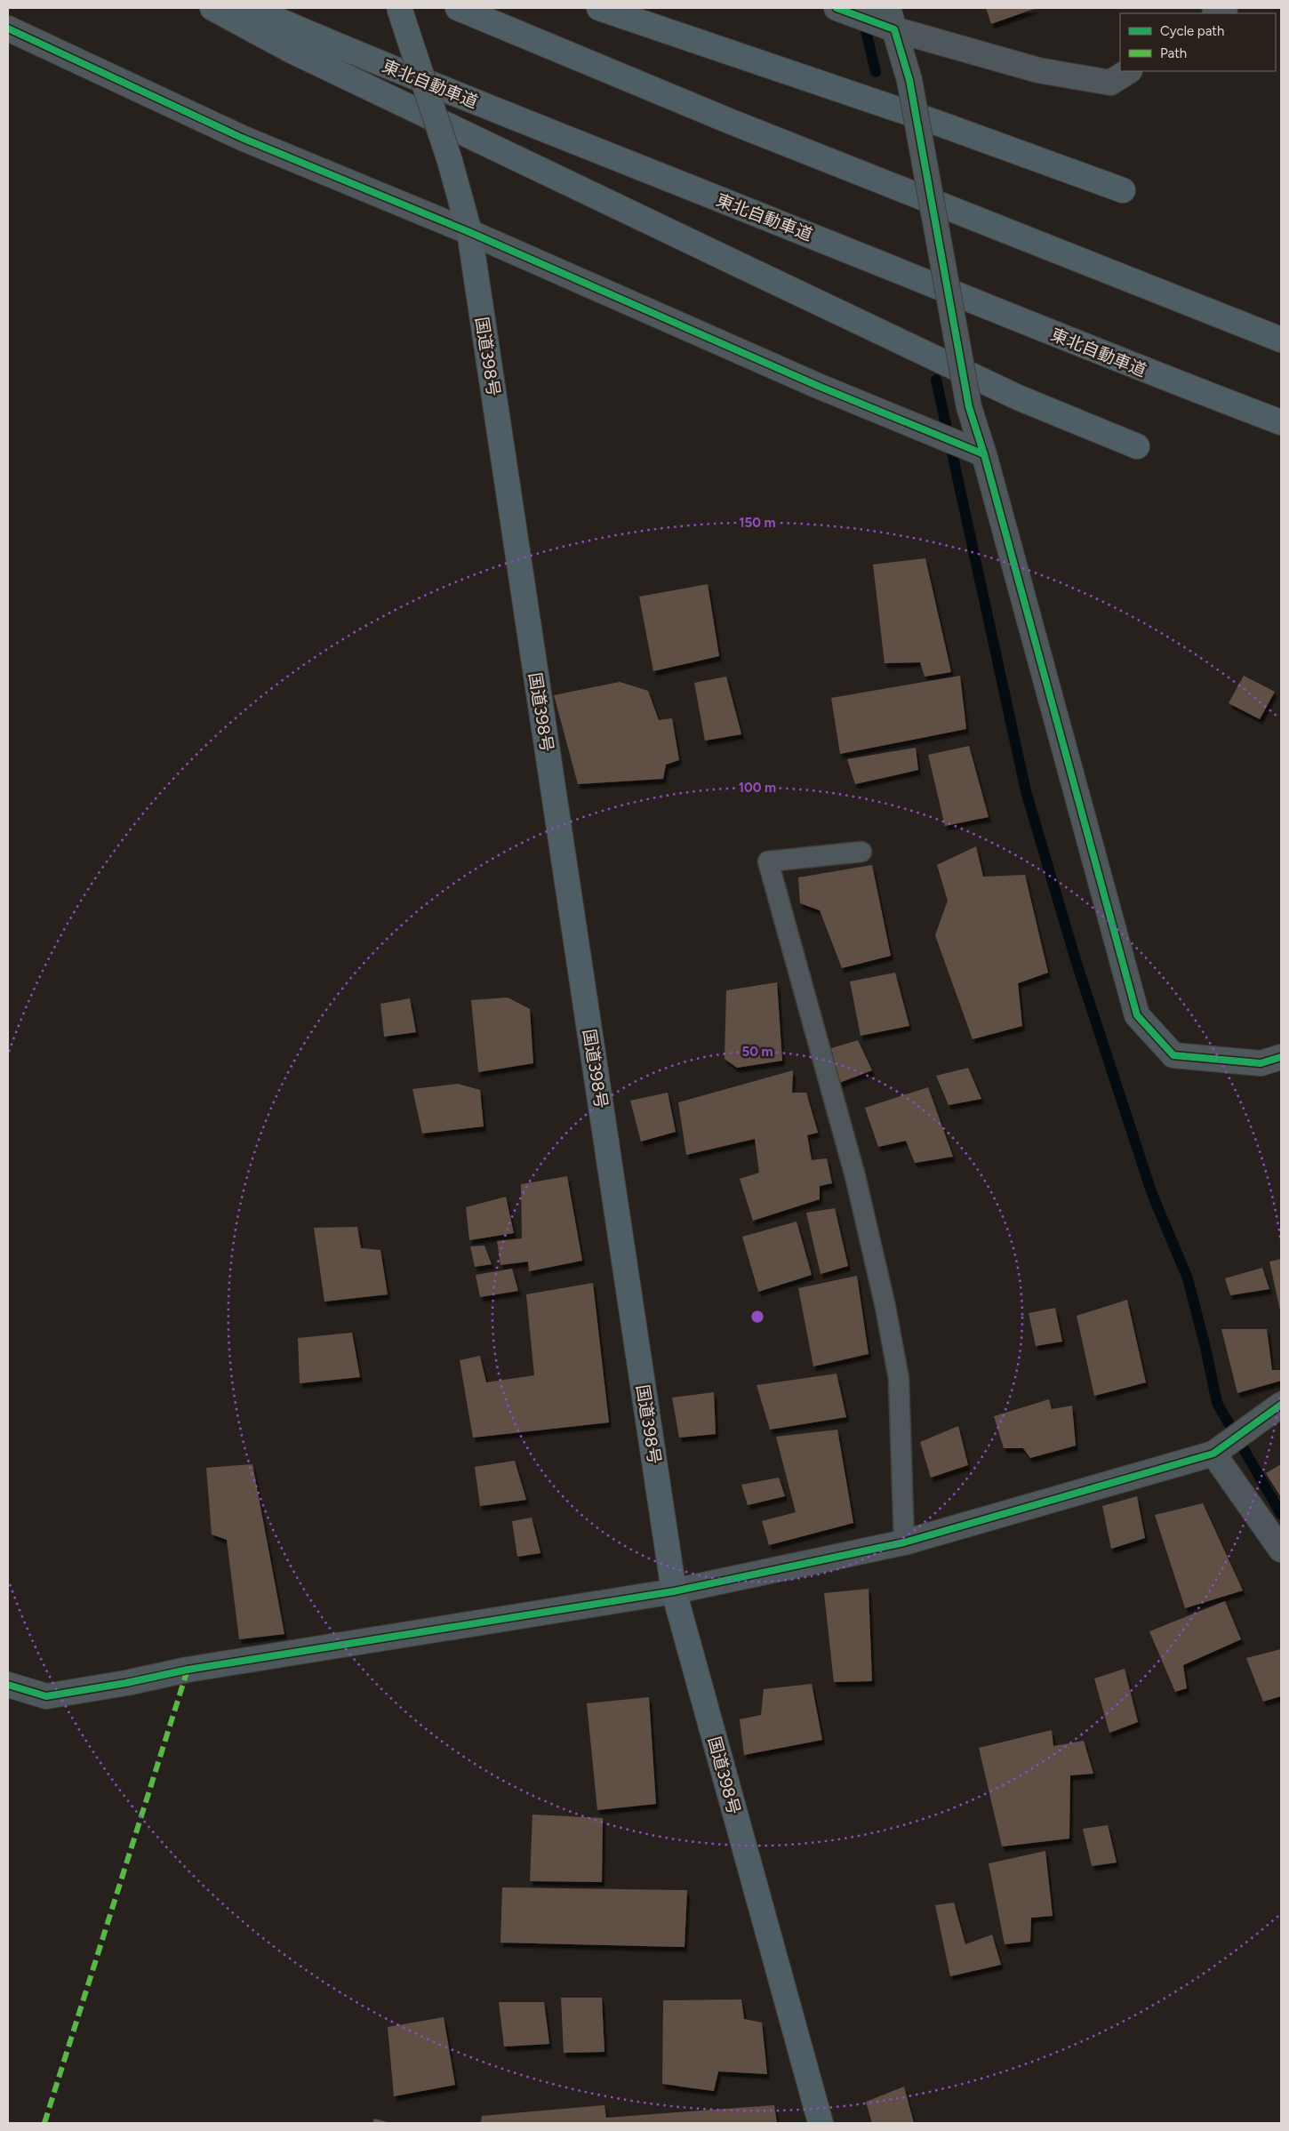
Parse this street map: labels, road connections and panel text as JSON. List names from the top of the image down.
{
  "streets": {
    "highway": ["東北自動車道", "国道398号"]
  },
  "legend": ["Cycle path", "Path"],
  "rings": ["150 m", "100 m", "50 m"]
}
